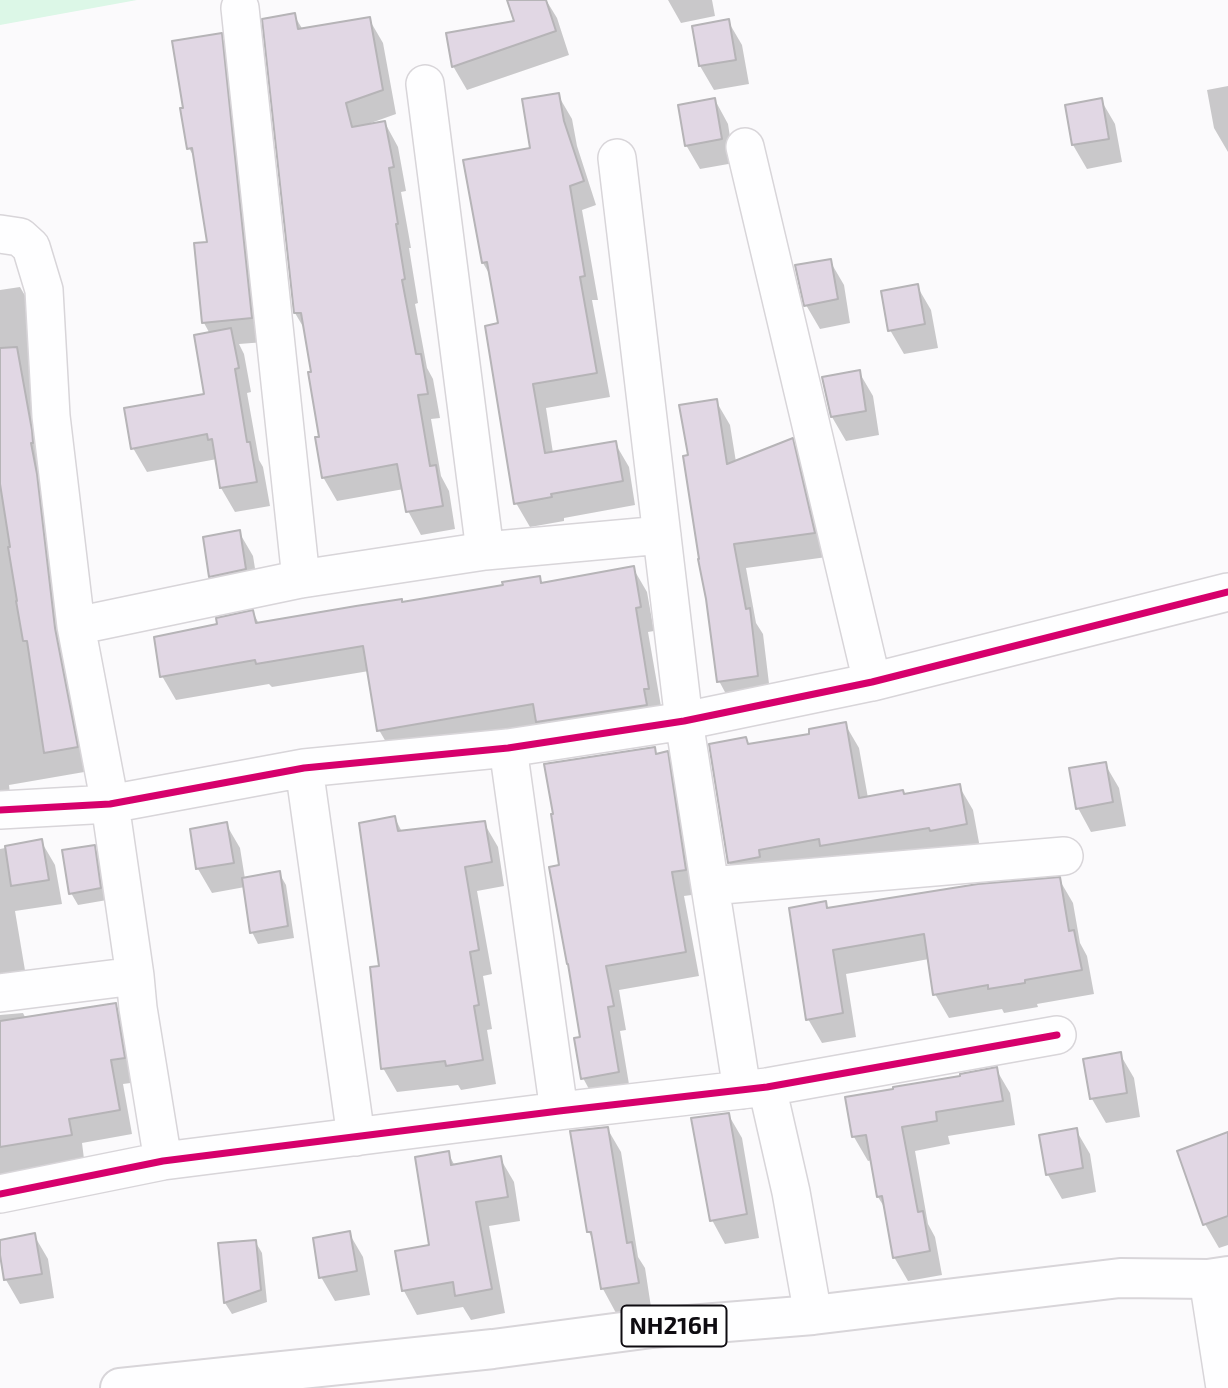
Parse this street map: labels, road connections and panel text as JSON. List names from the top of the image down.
{
  "streets": {
    "highway": ["NH216H"]
  }
}
